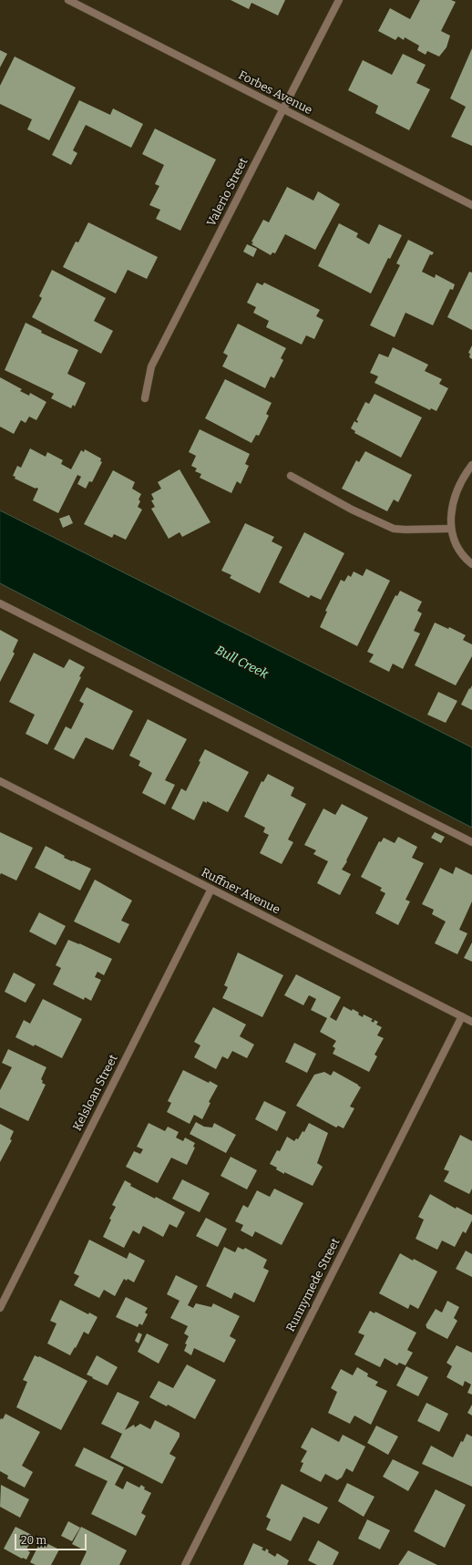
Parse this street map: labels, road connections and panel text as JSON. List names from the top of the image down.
{
  "streets": {
    "street": [
      "Forbes Avenue",
      "Valerio Street",
      "Ruffner Avenue",
      "Kelsloan Street",
      "Runnymede Street"
    ]
  },
  "crossings": [
    ["Forbes Avenue", "Valerio Street"],
    ["Ruffner Avenue", "Kelsloan Street"],
    ["Ruffner Avenue", "Runnymede Street"]
  ],
  "water": ["Bull Creek"],
  "scale_bar": "20 m"
}
